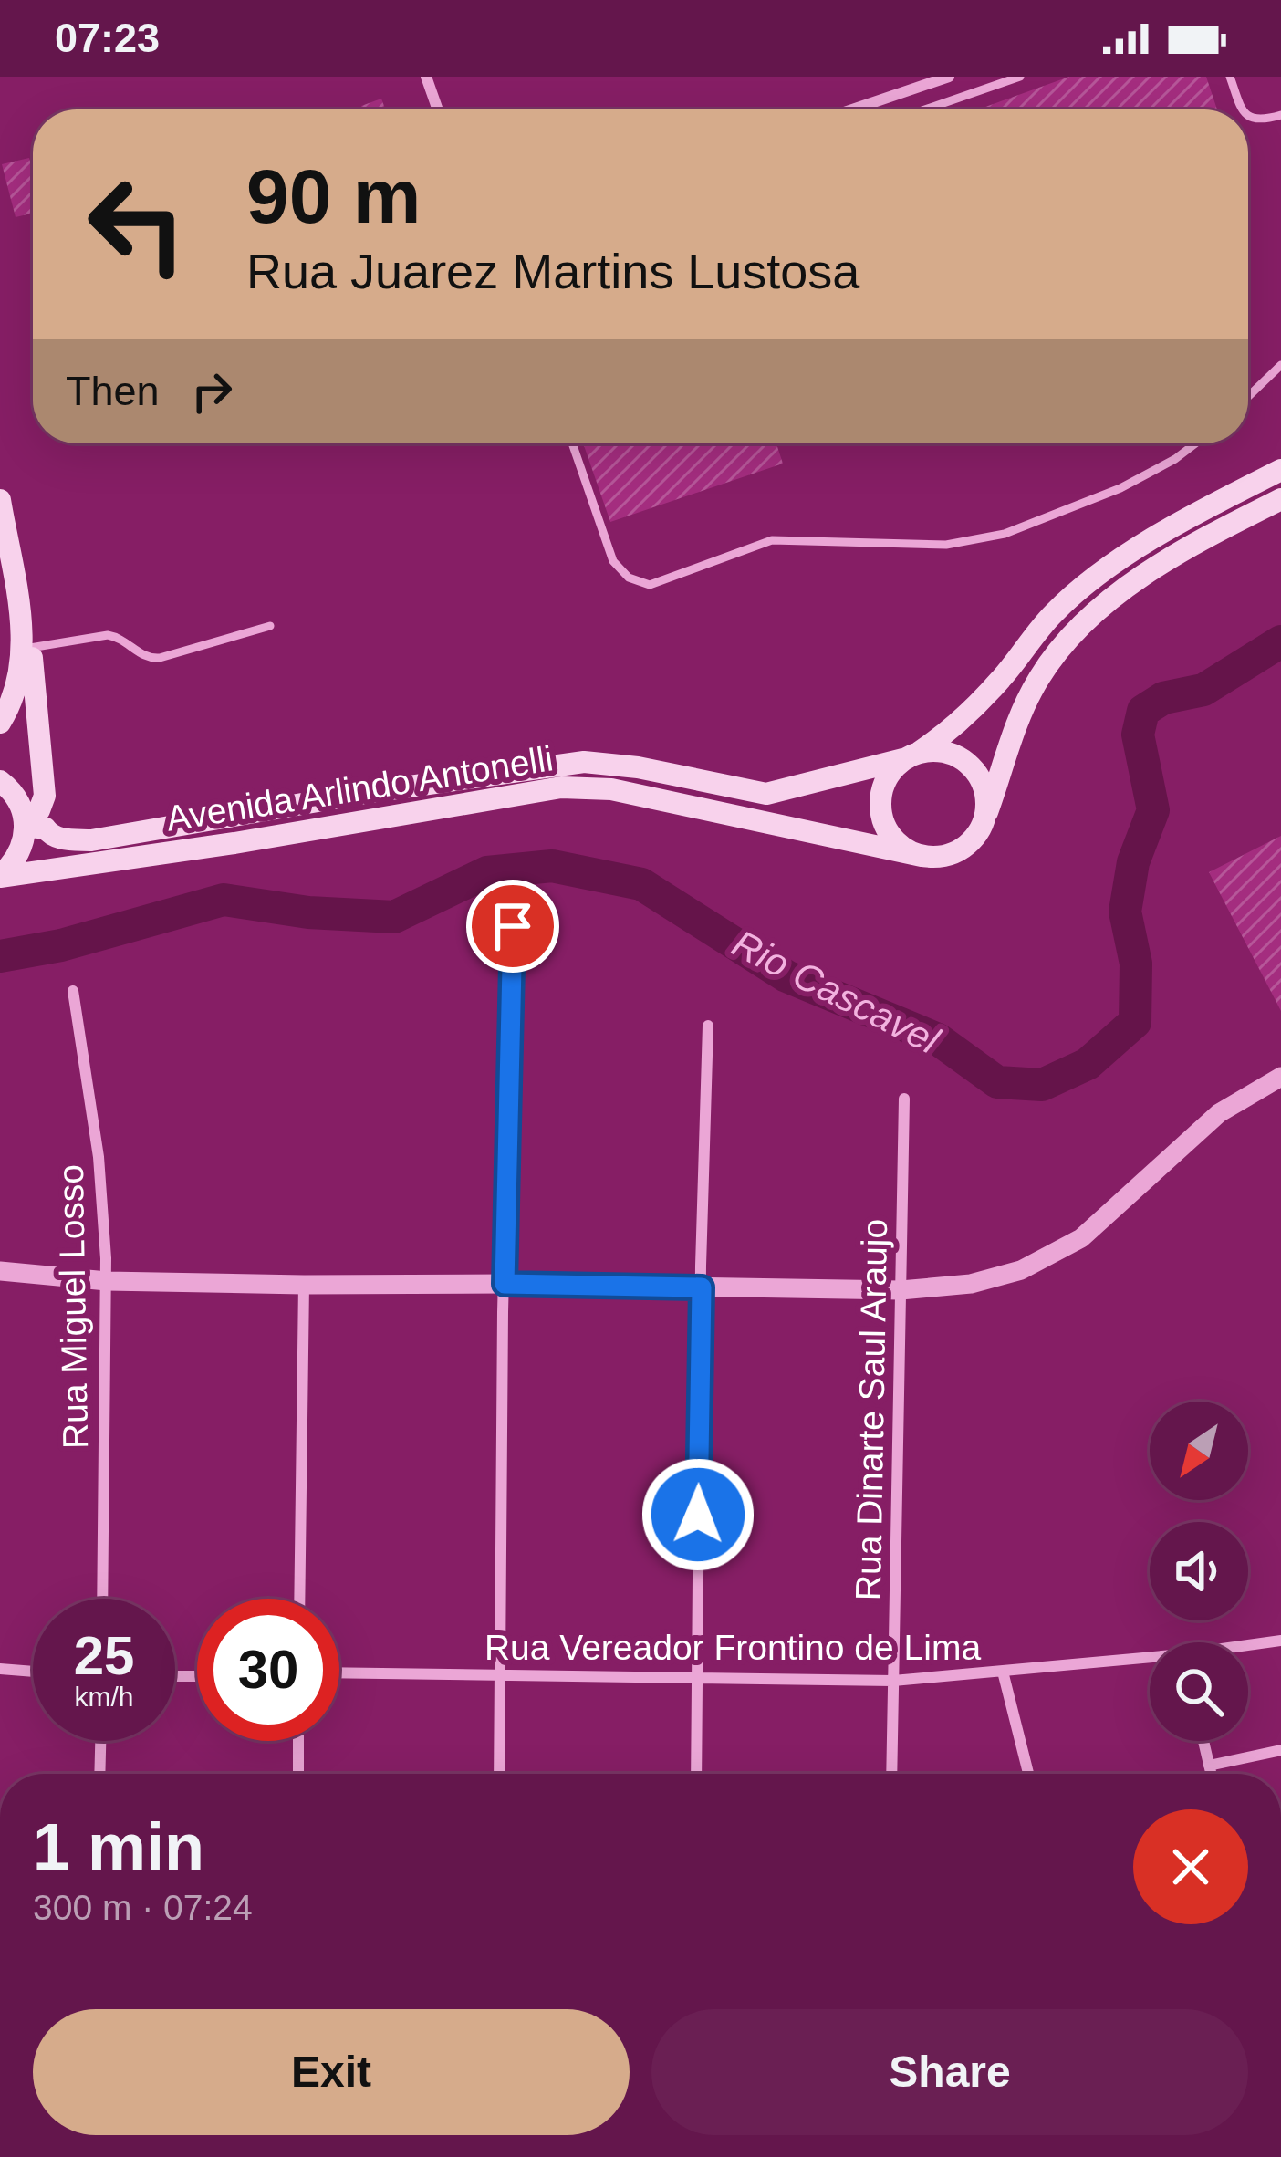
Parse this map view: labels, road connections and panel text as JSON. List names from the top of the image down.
{
  "streets": {
    "main road": ["Avenida Arlindo Antonelli"],
    "street": ["Rua Miguel Losso", "Rua Dinarte Saul Araujo", "Rua Vereador Frontino de Lima"]
  },
  "crossings": [
    ["Rua Dinarte Saul Araujo", "Rua Vereador Frontino de Lima"]
  ],
  "water": ["Rio Cascavel"],
  "north": "bottom left",
  "page": {
    "status": "07:23",
    "turn": ["90 m", "Rua Juarez Martins Lustosa"],
    "then": "Then",
    "speed": "25 km/h",
    "limit": "30",
    "heading": ["1 min", "300 m · 07:24"],
    "buttons": ["Exit", "Share"]
  }
}
